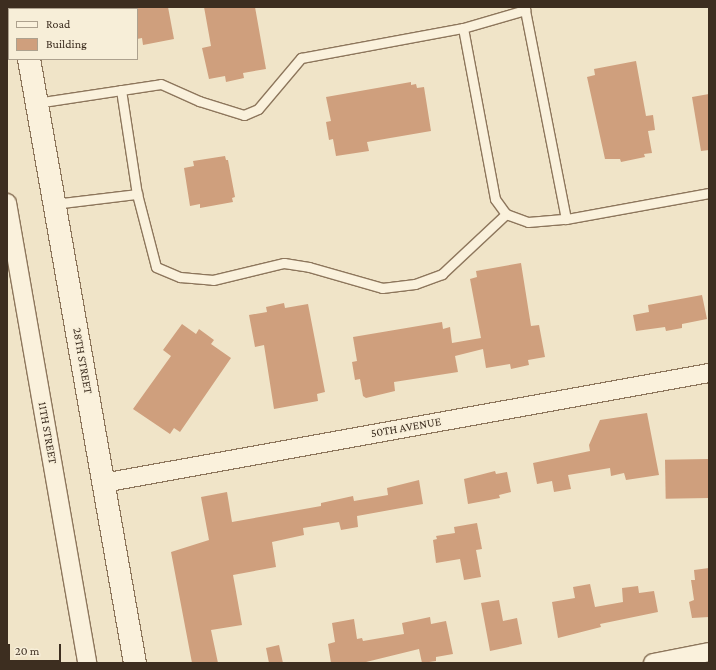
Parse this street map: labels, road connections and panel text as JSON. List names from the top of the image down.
{
  "streets": {
    "main road": ["28TH STREET"],
    "street": ["50TH AVENUE", "11TH STREET"]
  },
  "crossings": [
    ["28TH STREET", "50TH AVENUE"]
  ],
  "legend": ["Road", "Building"],
  "scale_bar": "20 m"
}
